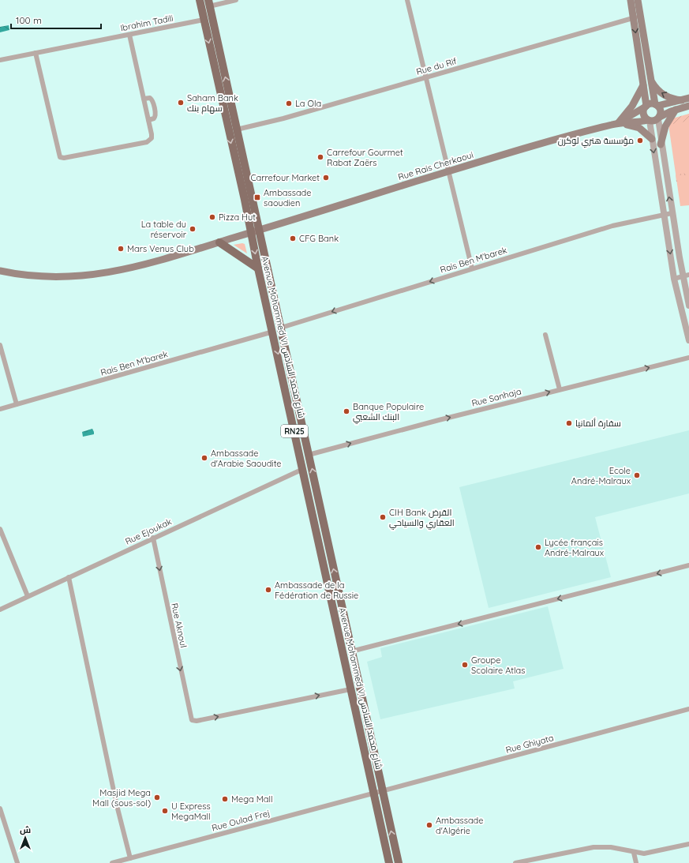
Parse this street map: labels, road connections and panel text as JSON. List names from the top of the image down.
{
  "streets": {
    "main road": ["Rue Rais Cherkaoui", "Avenue Mohammed VI شارع محمد السادس", "RN25"],
    "street": [
      "Ibrahim Tadili",
      "Rue du Rif",
      "Rais Ben M’barek",
      "Rue Sanhaja",
      "Rue Ejoukak",
      "Rue Aknoul",
      "Rue Ghiyata",
      "Rue Oulad Frej"
    ]
  },
  "crossings": [
    ["Ibrahim Tadili", "Avenue Mohammed VI شارع محمد السادس"],
    ["Rue du Rif", "Avenue Mohammed VI شارع محمد السادس"],
    ["Rue Rais Cherkaoui", "Avenue Mohammed VI شارع محمد السادس"],
    ["Rais Ben M’barek", "Avenue Mohammed VI شارع محمد السادس"],
    ["Avenue Mohammed VI شارع محمد السادس", "Rue Sanhaja"],
    ["Avenue Mohammed VI شارع محمد السادس", "Rue Ejoukak"],
    ["Avenue Mohammed VI شارع محمد السادس", "Rue Aknoul"],
    ["Avenue Mohammed VI شارع محمد السادس", "Rue Ghiyata"],
    ["Avenue Mohammed VI شارع محمد السادس", "Rue Oulad Frej"],
    ["Rue Ejoukak", "Rue Aknoul"],
    ["Rue Ghiyata", "Rue Oulad Frej"]
  ],
  "one_way": ["Rue Sanhaja"],
  "places": {
    "other": [
      "Saham Bank سهام بنك",
      "La Ola",
      "مؤسسة هنري لوكرن",
      "Carrefour Gourmet Rabat Zaërs",
      "Carrefour Market",
      "Pizza Hut",
      "La table du réservoir",
      "CFG Bank",
      "Mars Venus Club",
      "Banque Populaire البنك الشعبي",
      "سفارة ألمانيا",
      "Ambassade d'Arabie Saoudite",
      "Ecole André-Malraux",
      "CIH Bank القرض العقاري والسياحي",
      "Lycée français André-Malraux",
      "Ambassade de la Fédération de Russie",
      "Groupe Scolaire Atlas",
      "Masjid Mega Mall (sous-sol)",
      "Mega Mall",
      "U Express MegaMall",
      "Ambassade d'Algérie"
    ],
    "transit": ["Ambassade saoudien"]
  },
  "scale_bar": "100 m",
  "north": "top"
}
